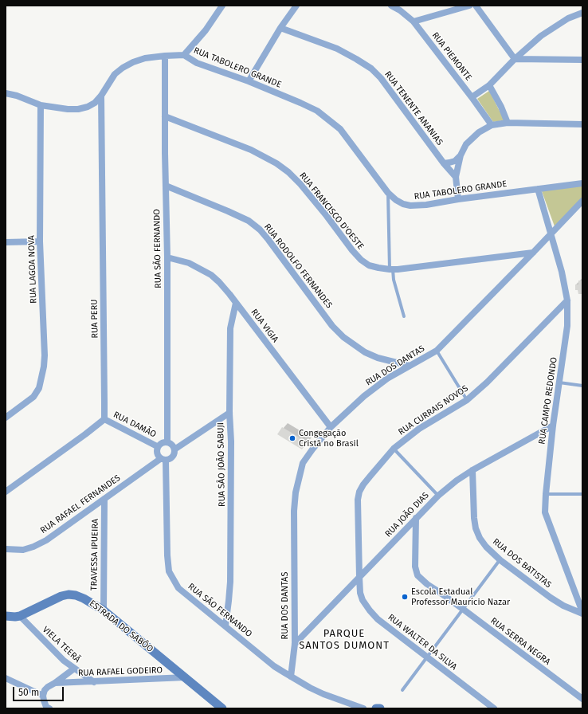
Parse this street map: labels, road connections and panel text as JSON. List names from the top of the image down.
{
  "streets": {
    "street": [
      "RUA PIEMONTE",
      "RUA TABOLERO GRANDE",
      "RUA TENENTE ANANIAS",
      "RUA FRANCISCO D'OESTE",
      "RUA SÃO FERNANDO",
      "RUA RODOLFO FERNANDES",
      "RUA LAGOA NOVA",
      "RUA PERU",
      "RUA VIGIA",
      "RUA DOS DANTAS",
      "RUA CAMPO REDONDO",
      "RUA CURRAIS NOVOS",
      "RUA DAMÃO",
      "RUA SÃO JOÃO SABUJI",
      "RUA RAFAEL FERNANDES",
      "RUA JOÃO DIAS",
      "TRAVESSA IPUEIRA",
      "RUA DOS BATISTAS",
      "ESTRADA DO SABÔO",
      "RUA SERRA NEGRA",
      "RUA WALTER DA SILVA",
      "VIELA TEERÃ",
      "RUA RAFAEL GODEIRO"
    ]
  },
  "crossings": [
    ["RUA TABOLERO GRANDE", "RUA CAMPO REDONDO"],
    ["RUA FRANCISCO D'OESTE", "RUA SÃO FERNANDO"],
    ["RUA FRANCISCO D'OESTE", "RUA DOS DANTAS"],
    ["RUA SÃO FERNANDO", "RUA RODOLFO FERNANDES"],
    ["RUA SÃO FERNANDO", "RUA VIGIA"],
    ["RUA SÃO FERNANDO", "RUA DOS DANTAS"],
    ["RUA SÃO FERNANDO", "RUA DAMÃO"],
    ["RUA SÃO FERNANDO", "RUA SÃO JOÃO SABUJI"],
    ["RUA SÃO FERNANDO", "RUA RAFAEL FERNANDES"],
    ["RUA RODOLFO FERNANDES", "RUA DOS DANTAS"],
    ["RUA PERU", "RUA DAMÃO"],
    ["RUA VIGIA", "RUA DOS DANTAS"],
    ["RUA VIGIA", "RUA SÃO JOÃO SABUJI"],
    ["RUA DOS DANTAS", "RUA CAMPO REDONDO"],
    ["RUA DOS DANTAS", "RUA JOÃO DIAS"],
    ["RUA CAMPO REDONDO", "RUA CURRAIS NOVOS"],
    ["RUA CAMPO REDONDO", "RUA JOÃO DIAS"],
    ["RUA CAMPO REDONDO", "RUA DOS BATISTAS"],
    ["RUA CURRAIS NOVOS", "RUA JOÃO DIAS"],
    ["RUA CURRAIS NOVOS", "RUA WALTER DA SILVA"],
    ["RUA DAMÃO", "RUA RAFAEL FERNANDES"],
    ["RUA RAFAEL FERNANDES", "TRAVESSA IPUEIRA"],
    ["RUA JOÃO DIAS", "RUA DOS BATISTAS"],
    ["RUA JOÃO DIAS", "RUA SERRA NEGRA"],
    ["RUA JOÃO DIAS", "RUA WALTER DA SILVA"],
    ["TRAVESSA IPUEIRA", "ESTRADA DO SABÔO"],
    ["ESTRADA DO SABÔO", "VIELA TEERÃ"],
    ["ESTRADA DO SABÔO", "RUA RAFAEL GODEIRO"],
    ["VIELA TEERÃ", "RUA RAFAEL GODEIRO"]
  ],
  "districts": ["PARQUE SANTOS DUMONT"],
  "places": ["Congegação Cristã no Brasil", "Escola Estadual Professor Maurício Nazar"],
  "scale_bar": "50 m"
}
